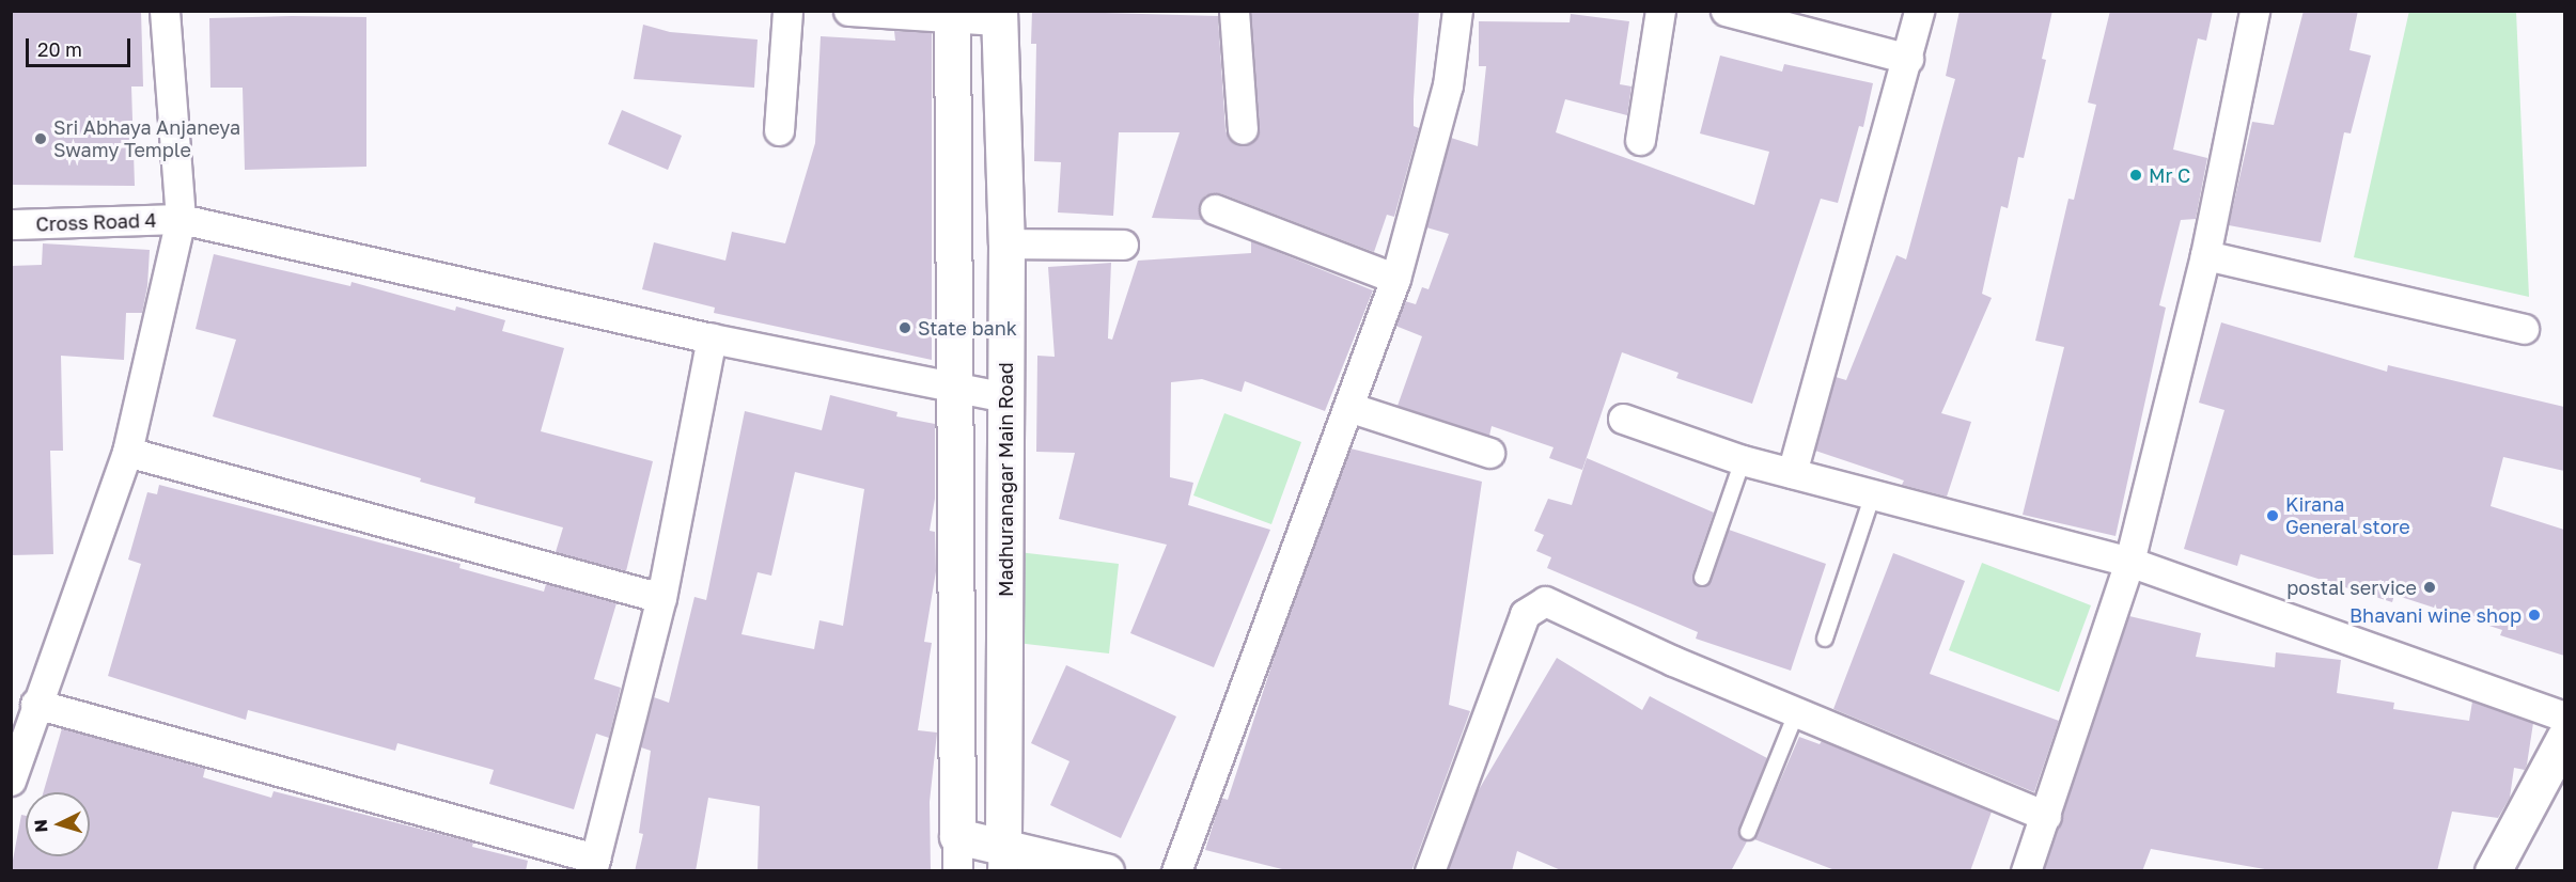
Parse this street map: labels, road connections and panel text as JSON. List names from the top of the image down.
{
  "streets": {
    "street": ["Cross Road 4", "Madhuranagar Main Road"]
  },
  "crossings": [
    ["Cross Road 4", "Madhuranagar Main Road"]
  ],
  "places": [
    "Sri Abhaya Anjaneya Swamy Temple",
    "Mr C",
    "State bank",
    "Kirana General store",
    "postal service",
    "Bhavani wine shop"
  ],
  "scale_bar": "20 m",
  "north": "left"
}
